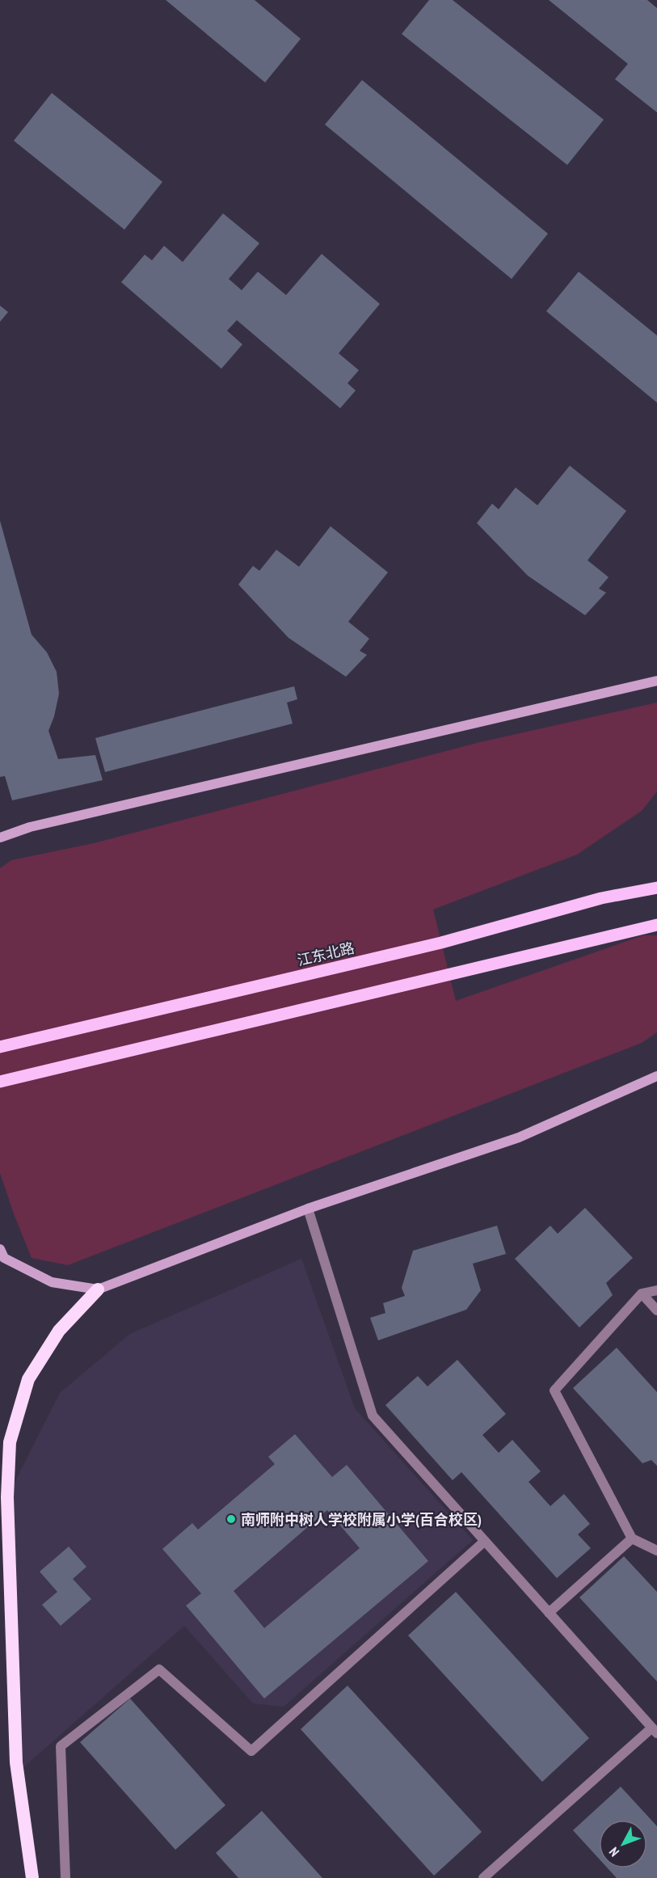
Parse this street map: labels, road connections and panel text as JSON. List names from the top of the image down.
{
  "streets": {
    "main road": ["江东北路"]
  },
  "places": ["南师附中树人学校附属小学(百合校区)"],
  "north": "bottom left"
}
